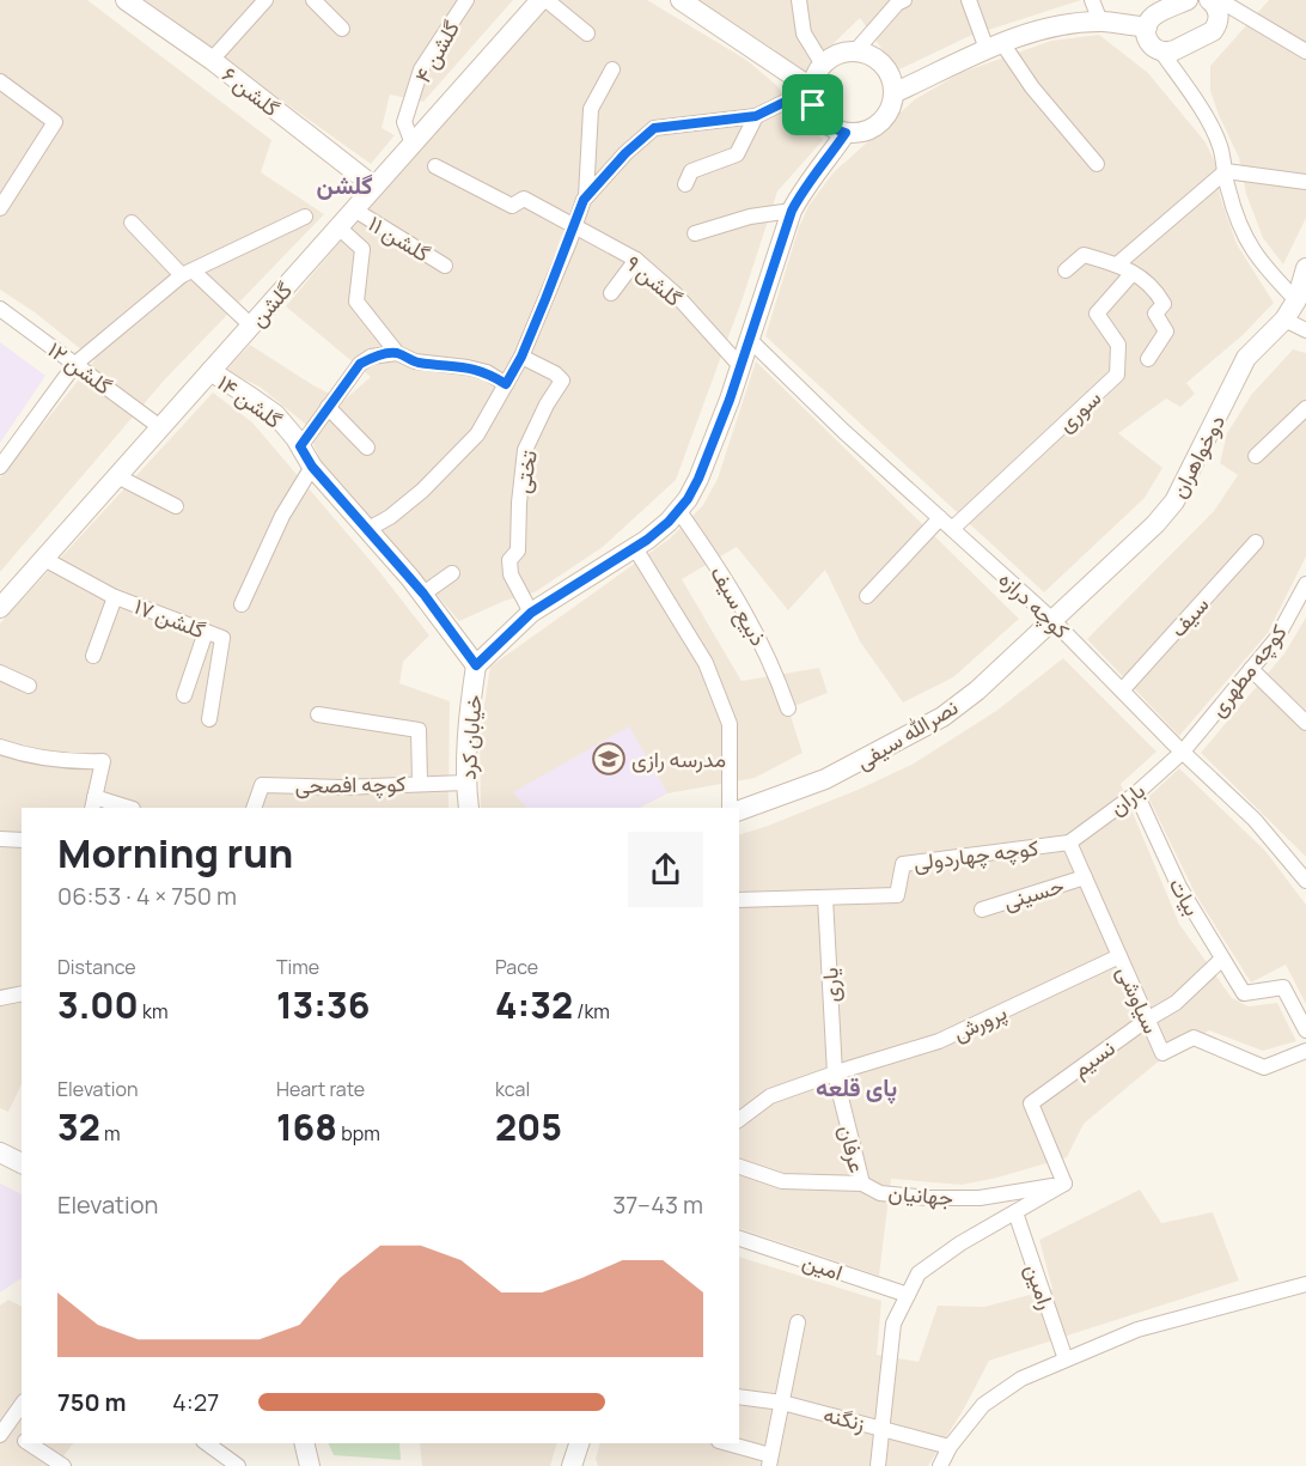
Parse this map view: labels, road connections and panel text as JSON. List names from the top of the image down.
{
  "streets": {
    "street": [
      "گلشن ۴",
      "گلشن ۶",
      "گلشن ۱۱",
      "گلشن ۹",
      "گلشن",
      "گلشن ۱۲",
      "گلشن ۱۴",
      "سوری",
      "دوخواهران",
      "تختی",
      "کوچه درازه",
      "ذبیع سیف",
      "سیف",
      "گلشن ۱۷",
      "کوچه مطهری",
      "نصرالله سیفی",
      "خیابان کرد",
      "کوچه افصحی",
      "باران",
      "کوچه چهاردولی",
      "حسینی",
      "بیات",
      "یاری",
      "سیاوشی",
      "پرورش",
      "نسیم",
      "عرفان",
      "جهانیان",
      "امین",
      "رامین",
      "زنگنه"
    ]
  },
  "crossings": [
    ["گلشن ۴", "گلشن"],
    ["گلشن ۶", "گلشن"],
    ["گلشن ۱۱", "گلشن"],
    ["گلشن", "گلشن ۱۲"],
    ["گلشن", "گلشن ۱۴"],
    ["گلشن", "گلشن ۱۷"],
    ["گلشن ۱۴", "خیابان کرد"],
    ["سوری", "کوچه درازه"],
    ["دوخواهران", "کوچه درازه"],
    ["دوخواهران", "نصرالله سیفی"],
    ["کوچه درازه", "سیف"],
    ["کوچه درازه", "کوچه مطهری"],
    ["کوچه درازه", "نصرالله سیفی"],
    ["کوچه درازه", "باران"],
    ["کوچه مطهری", "باران"],
    ["خیابان کرد", "کوچه افصحی"],
    ["باران", "کوچه چهاردولی"],
    ["باران", "بیات"],
    ["باران", "سیاوشی"],
    ["کوچه چهاردولی", "یاری"],
    ["کوچه چهاردولی", "سیاوشی"],
    ["حسینی", "سیاوشی"],
    ["بیات", "نسیم"],
    ["یاری", "پرورش"],
    ["یاری", "عرفان"],
    ["سیاوشی", "پرورش"],
    ["سیاوشی", "نسیم"],
    ["پرورش", "عرفان"],
    ["نسیم", "جهانیان"],
    ["عرفان", "جهانیان"]
  ],
  "districts": ["گلشن", "پای قلعه"],
  "places": {
    "school or university": ["مدرسه رازی"]
  },
  "page": {
    "heading": ["Morning run", "06:53 · 4 × 750 m"],
    "stats": [
      ["Distance", "3.00 km"],
      ["Time", "13:36"],
      ["Pace", "4:32 /km"],
      ["Elevation", "32 m"],
      ["Heart rate", "168 bpm"],
      ["kcal", "205"]
    ],
    "chart": ["Elevation", "37–43 m"],
    "list": [
      {
        "name": "750 m",
        "note": "4:27"
      }
    ]
  }
}
